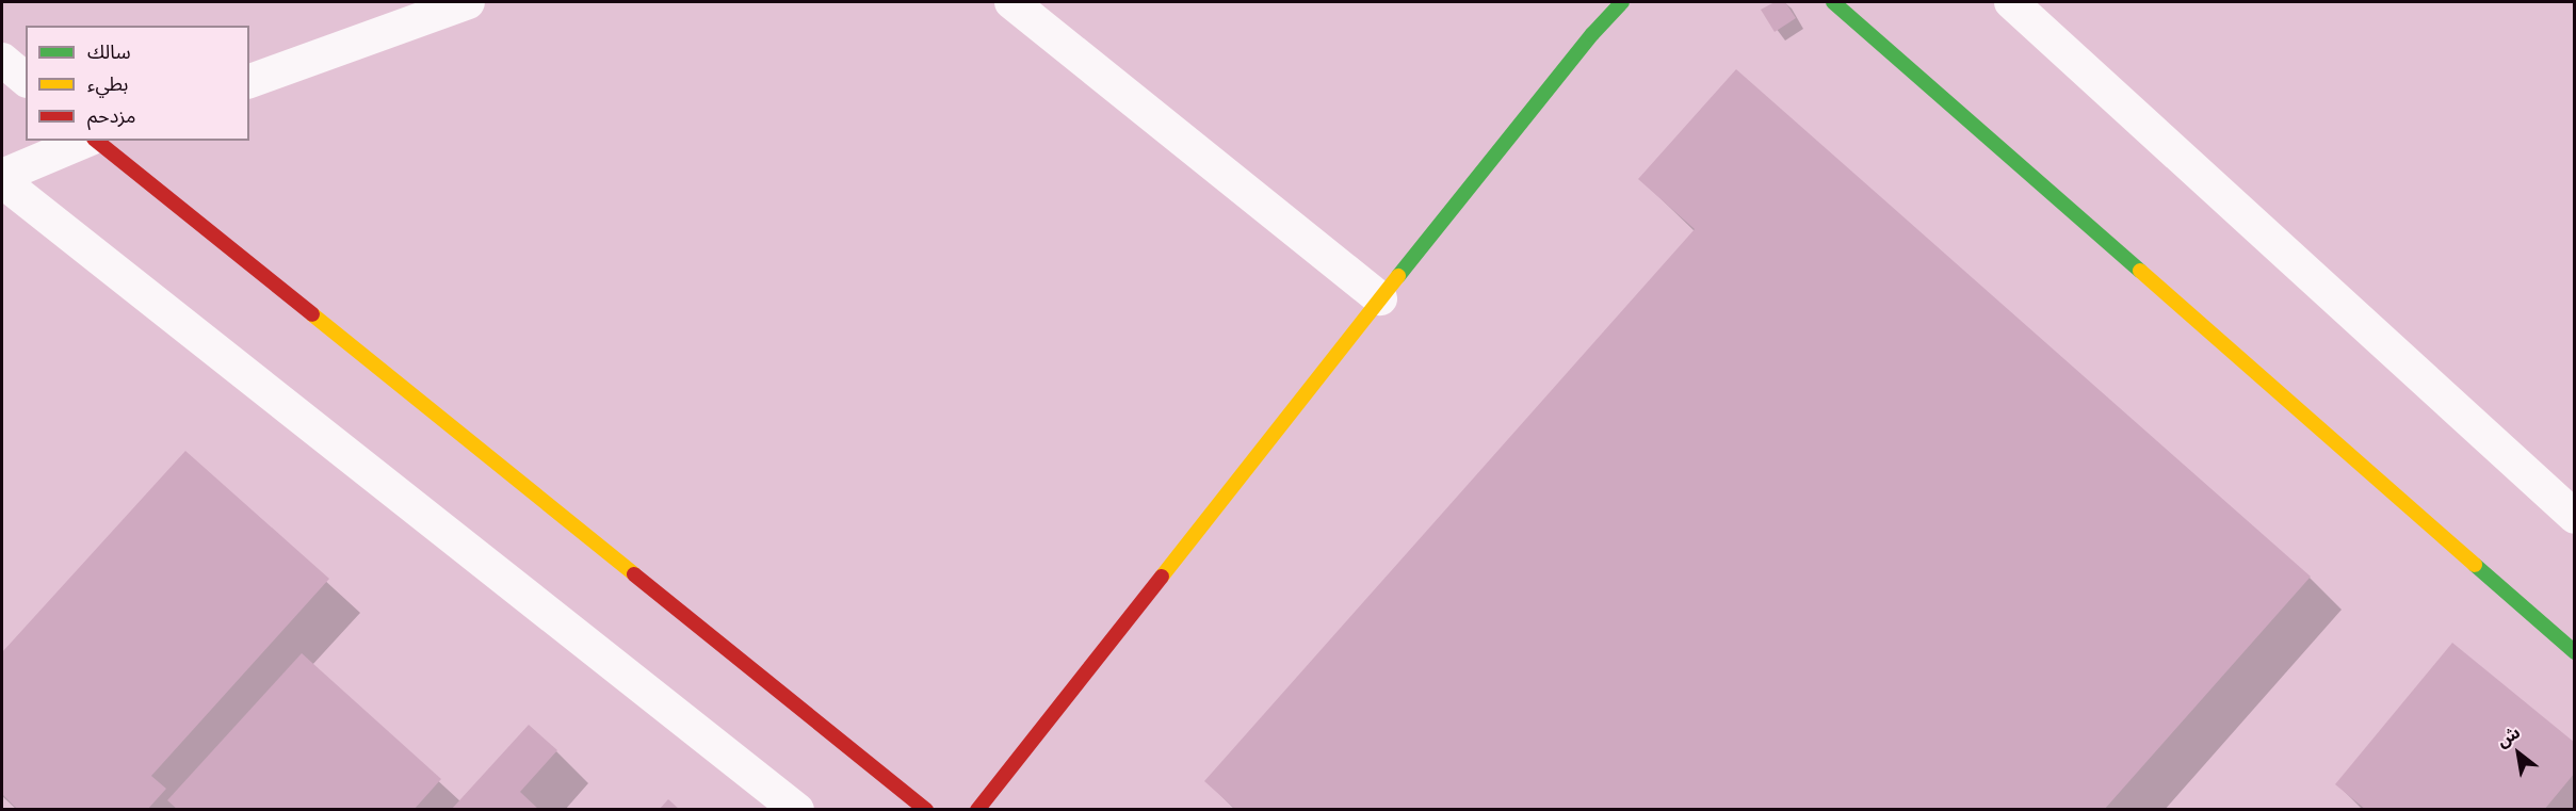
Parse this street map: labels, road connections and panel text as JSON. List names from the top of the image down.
{
  "legend": ["سالك", "بطيء", "مزدحم"],
  "north": "top left"
}
